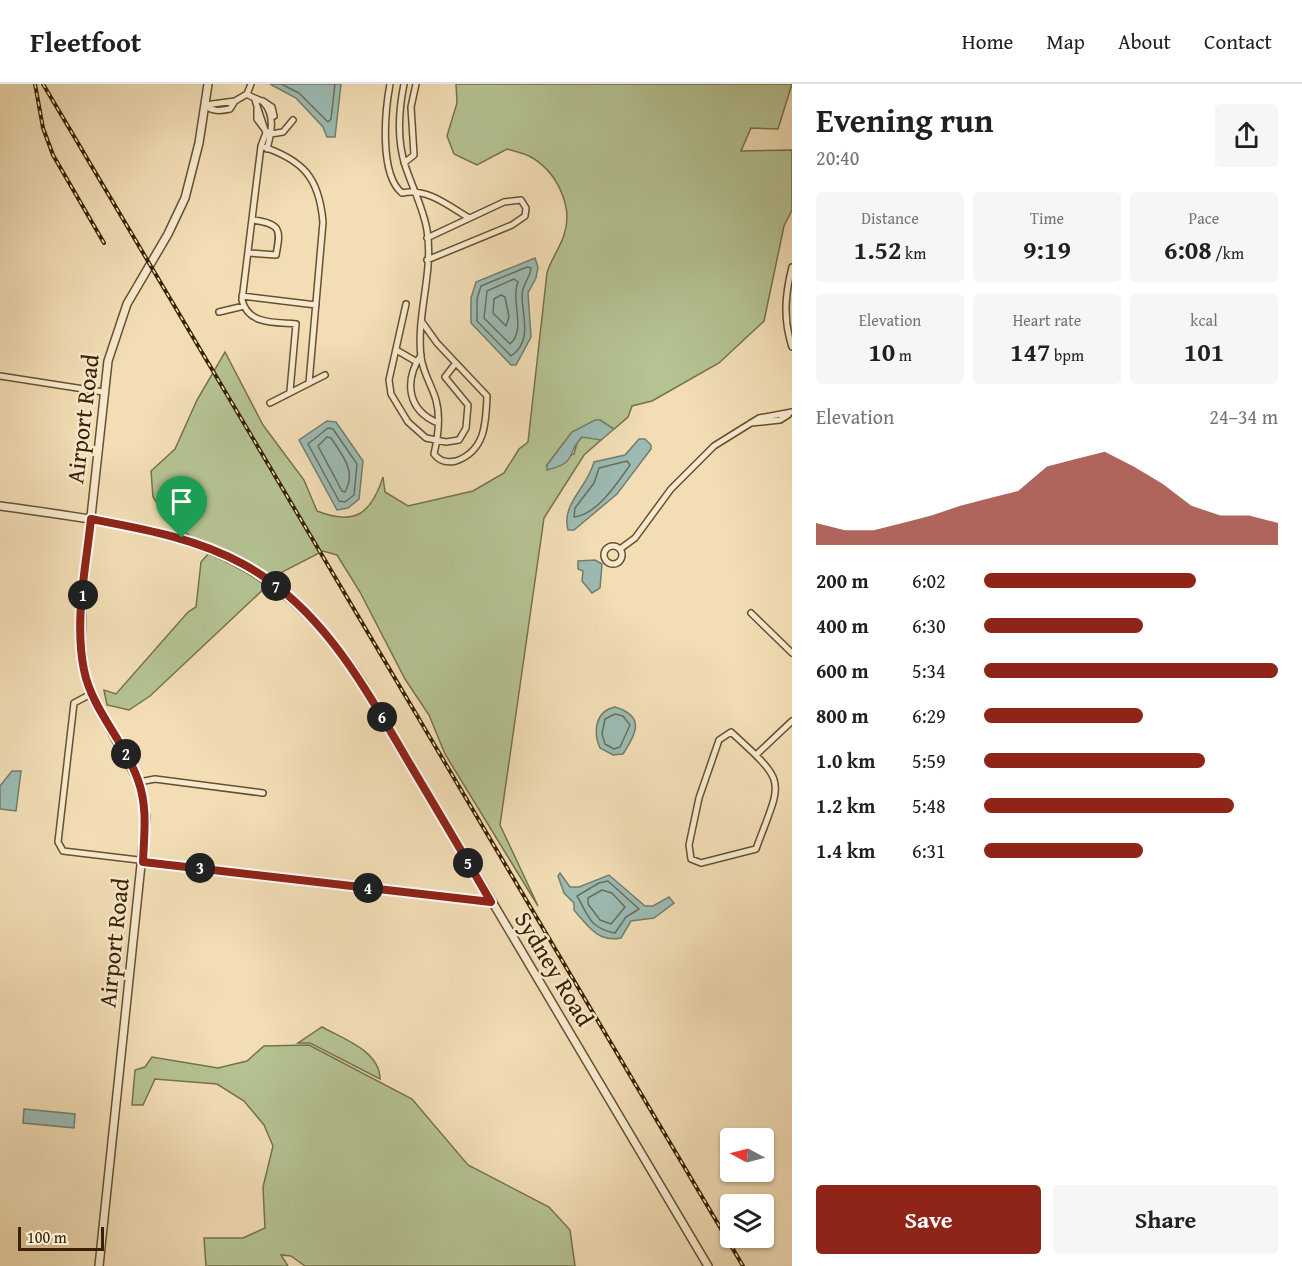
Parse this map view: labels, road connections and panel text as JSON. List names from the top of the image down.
{
  "streets": {
    "street": ["Airport Road", "Sydney Road"]
  },
  "crossings": [
    ["Airport Road", "Sydney Road"]
  ],
  "scale_bar": "100 m",
  "north": "left",
  "page": {
    "header": "Fleetfoot",
    "nav": [
      "Home",
      "Map",
      "About",
      "Contact"
    ],
    "heading": ["Evening run", "20:40"],
    "stats": [
      ["Distance", "1.52 km"],
      ["Time", "9:19"],
      ["Pace", "6:08 /km"],
      ["Elevation", "10 m"],
      ["Heart rate", "147 bpm"],
      ["kcal", "101"]
    ],
    "chart": ["Elevation", "24–34 m"],
    "list": [
      {
        "name": "200 m",
        "note": "6:02"
      },
      {
        "name": "400 m",
        "note": "6:30"
      },
      {
        "name": "600 m",
        "note": "5:34"
      },
      {
        "name": "800 m",
        "note": "6:29"
      },
      {
        "name": "1.0 km",
        "note": "5:59"
      },
      {
        "name": "1.2 km",
        "note": "5:48"
      },
      {
        "name": "1.4 km",
        "note": "6:31"
      }
    ],
    "pins": [
      "7",
      "1",
      "6",
      "2",
      "5",
      "3",
      "4"
    ],
    "buttons": ["Save", "Share"],
    "scale": "100 m"
  }
}
